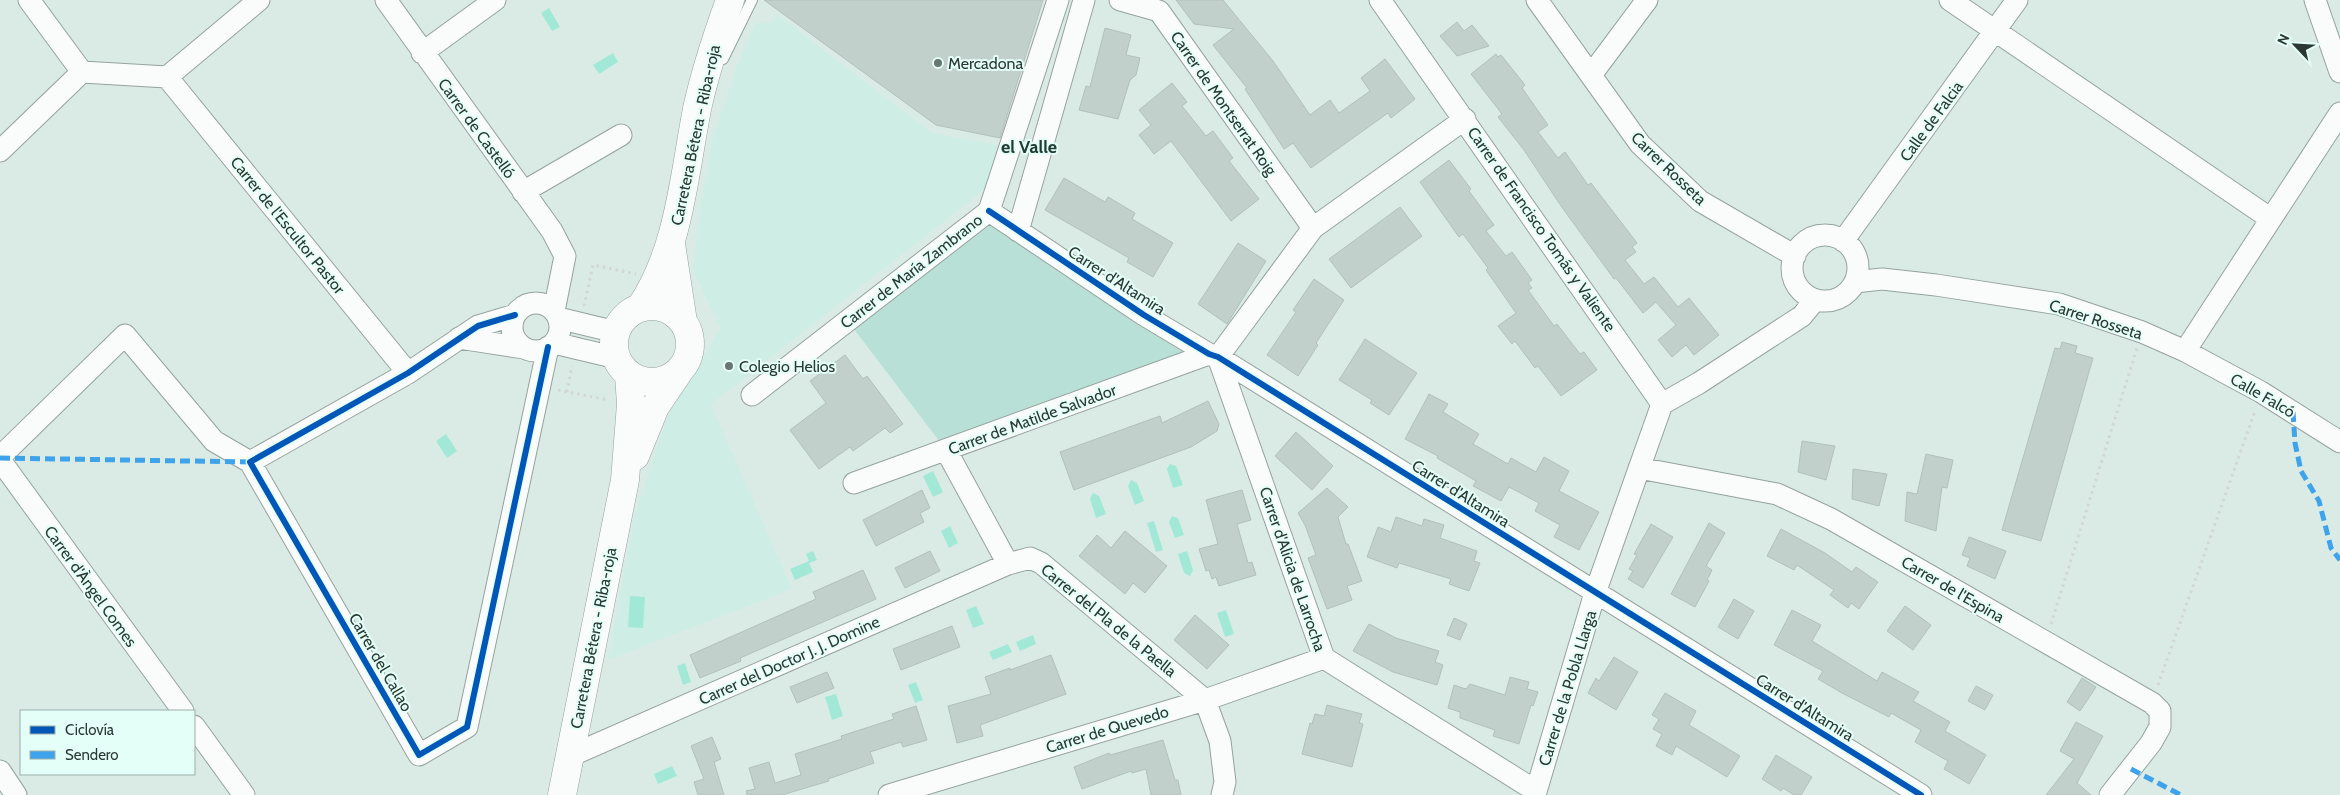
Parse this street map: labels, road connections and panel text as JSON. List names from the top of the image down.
{
  "streets": {
    "main road": ["Carretera Bétera - Riba-roja"],
    "street": [
      "Carrer de Montserrat Roig",
      "Calle de Falcia",
      "Carrer de Castelló",
      "Carrer Rosseta",
      "Carrer de l'Escultor Pastor",
      "Carrer de Francisco Tomás y Valiente",
      "Carrer de María Zambrano",
      "Carrer d'Altamira",
      "Calle Falcó",
      "Carrer de Matilde Salvador",
      "Carrer d'Alicia de Larrocha",
      "Carrer d'Àngel Comes",
      "Carrer de l'Espina",
      "Carrer del Pla de la Paella",
      "Carrer del Doctor J. J. Domine",
      "Carrer del Callao",
      "Carrer de la Pobla Llarga",
      "Carrer de Quevedo"
    ]
  },
  "crossings": [
    ["Calle de Falcia", "Carrer Rosseta"],
    ["Carretera Bétera - Riba-roja", "Carrer del Doctor J. J. Domine"],
    ["Carrer Rosseta", "Calle Falcó"],
    ["Carrer de María Zambrano", "Carrer d'Altamira"],
    ["Carrer d'Altamira", "Carrer de Matilde Salvador"],
    ["Carrer d'Altamira", "Carrer d'Alicia de Larrocha"],
    ["Carrer d'Altamira", "Carrer de la Pobla Llarga"],
    ["Carrer de Matilde Salvador", "Carrer d'Alicia de Larrocha"],
    ["Carrer d'Alicia de Larrocha", "Carrer de la Pobla Llarga"],
    ["Carrer d'Alicia de Larrocha", "Carrer de Quevedo"],
    ["Carrer d'Àngel Comes", "Carrer del Callao"],
    ["Carrer de l'Espina", "Carrer de la Pobla Llarga"],
    ["Carrer del Pla de la Paella", "Carrer del Doctor J. J. Domine"],
    ["Carrer del Pla de la Paella", "Carrer de Quevedo"]
  ],
  "districts": ["el Valle"],
  "places": ["Mercadona", "Colegio Helios"],
  "legend": ["Ciclovía", "Sendero"],
  "north": "top left"
}
